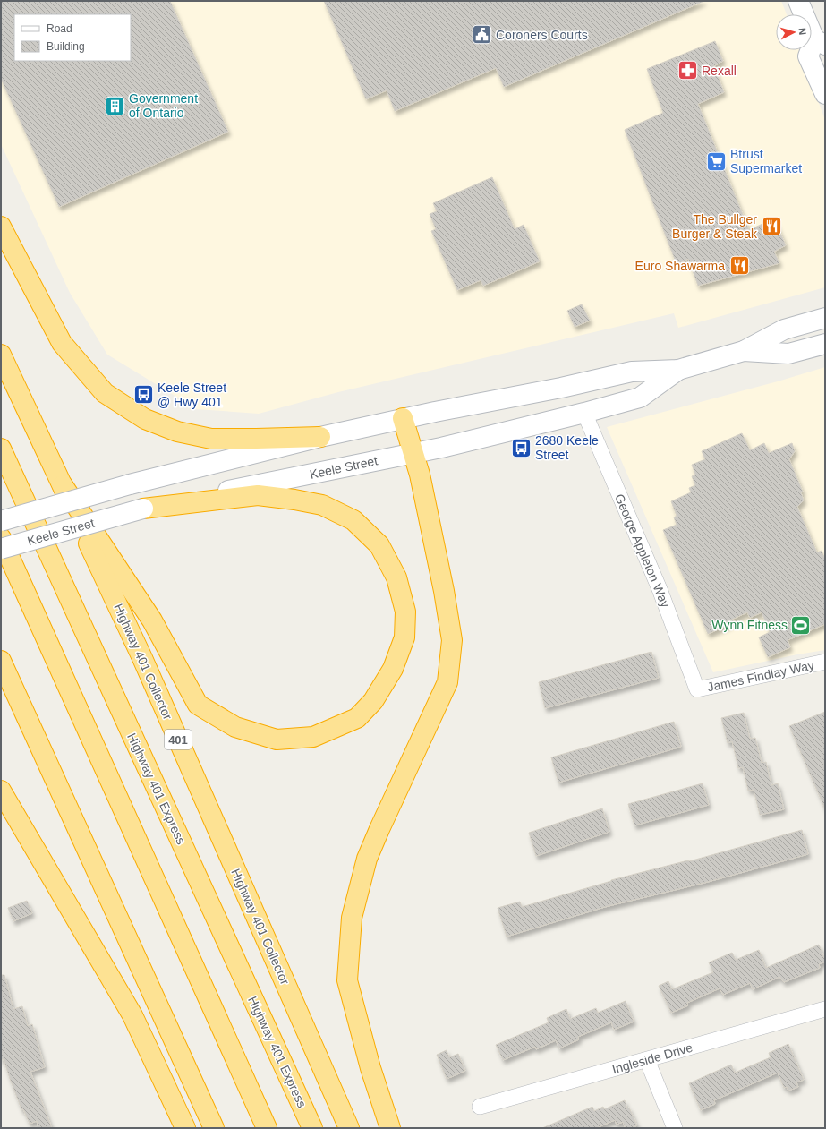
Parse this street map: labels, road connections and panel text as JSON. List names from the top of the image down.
{
  "streets": {
    "highway": ["Highway 401 Collector", "401", "Highway 401 Express"],
    "main road": ["Keele Street"],
    "street": ["George Appleton Way", "James Findlay Way", "Ingleside Drive"]
  },
  "crossings": [
    ["Keele Street", "George Appleton Way"],
    ["George Appleton Way", "James Findlay Way"]
  ],
  "places": {
    "public building": ["Coroners Courts"],
    "pharmacy": ["Rexall"],
    "building": ["Government of Ontario"],
    "supermarket": ["Btrust Supermarket"],
    "restaurant": ["The Bullger Burger & Steak", "Euro Shawarma"],
    "bus stop": ["Keele Street @ Hwy 401", "2680 Keele Street"],
    "sports": ["Wynn Fitness"]
  },
  "legend": ["Road", "Building"],
  "north": "right"
}
